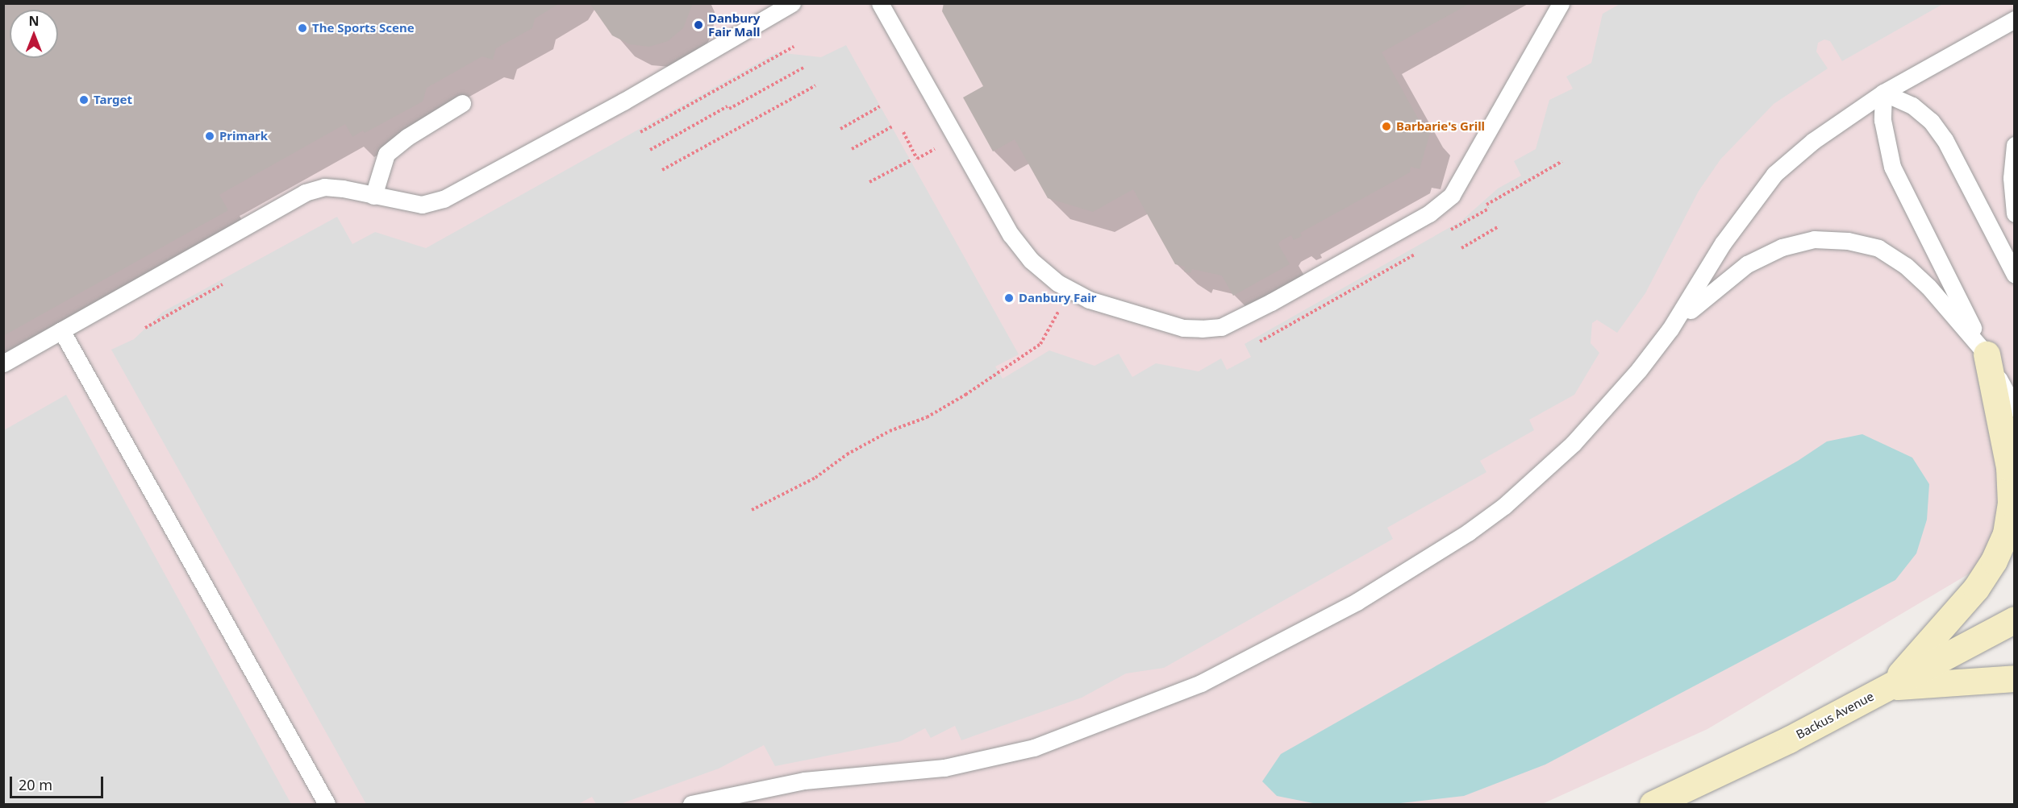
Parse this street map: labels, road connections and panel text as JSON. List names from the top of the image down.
{
  "streets": {
    "main road": ["Backus Avenue"]
  },
  "places": [
    "Danbury Fair Mall",
    "The Sports Scene",
    "Target",
    "Barbarie's Grill",
    "Primark",
    "Danbury Fair"
  ],
  "scale_bar": "20 m",
  "north": "top"
}
